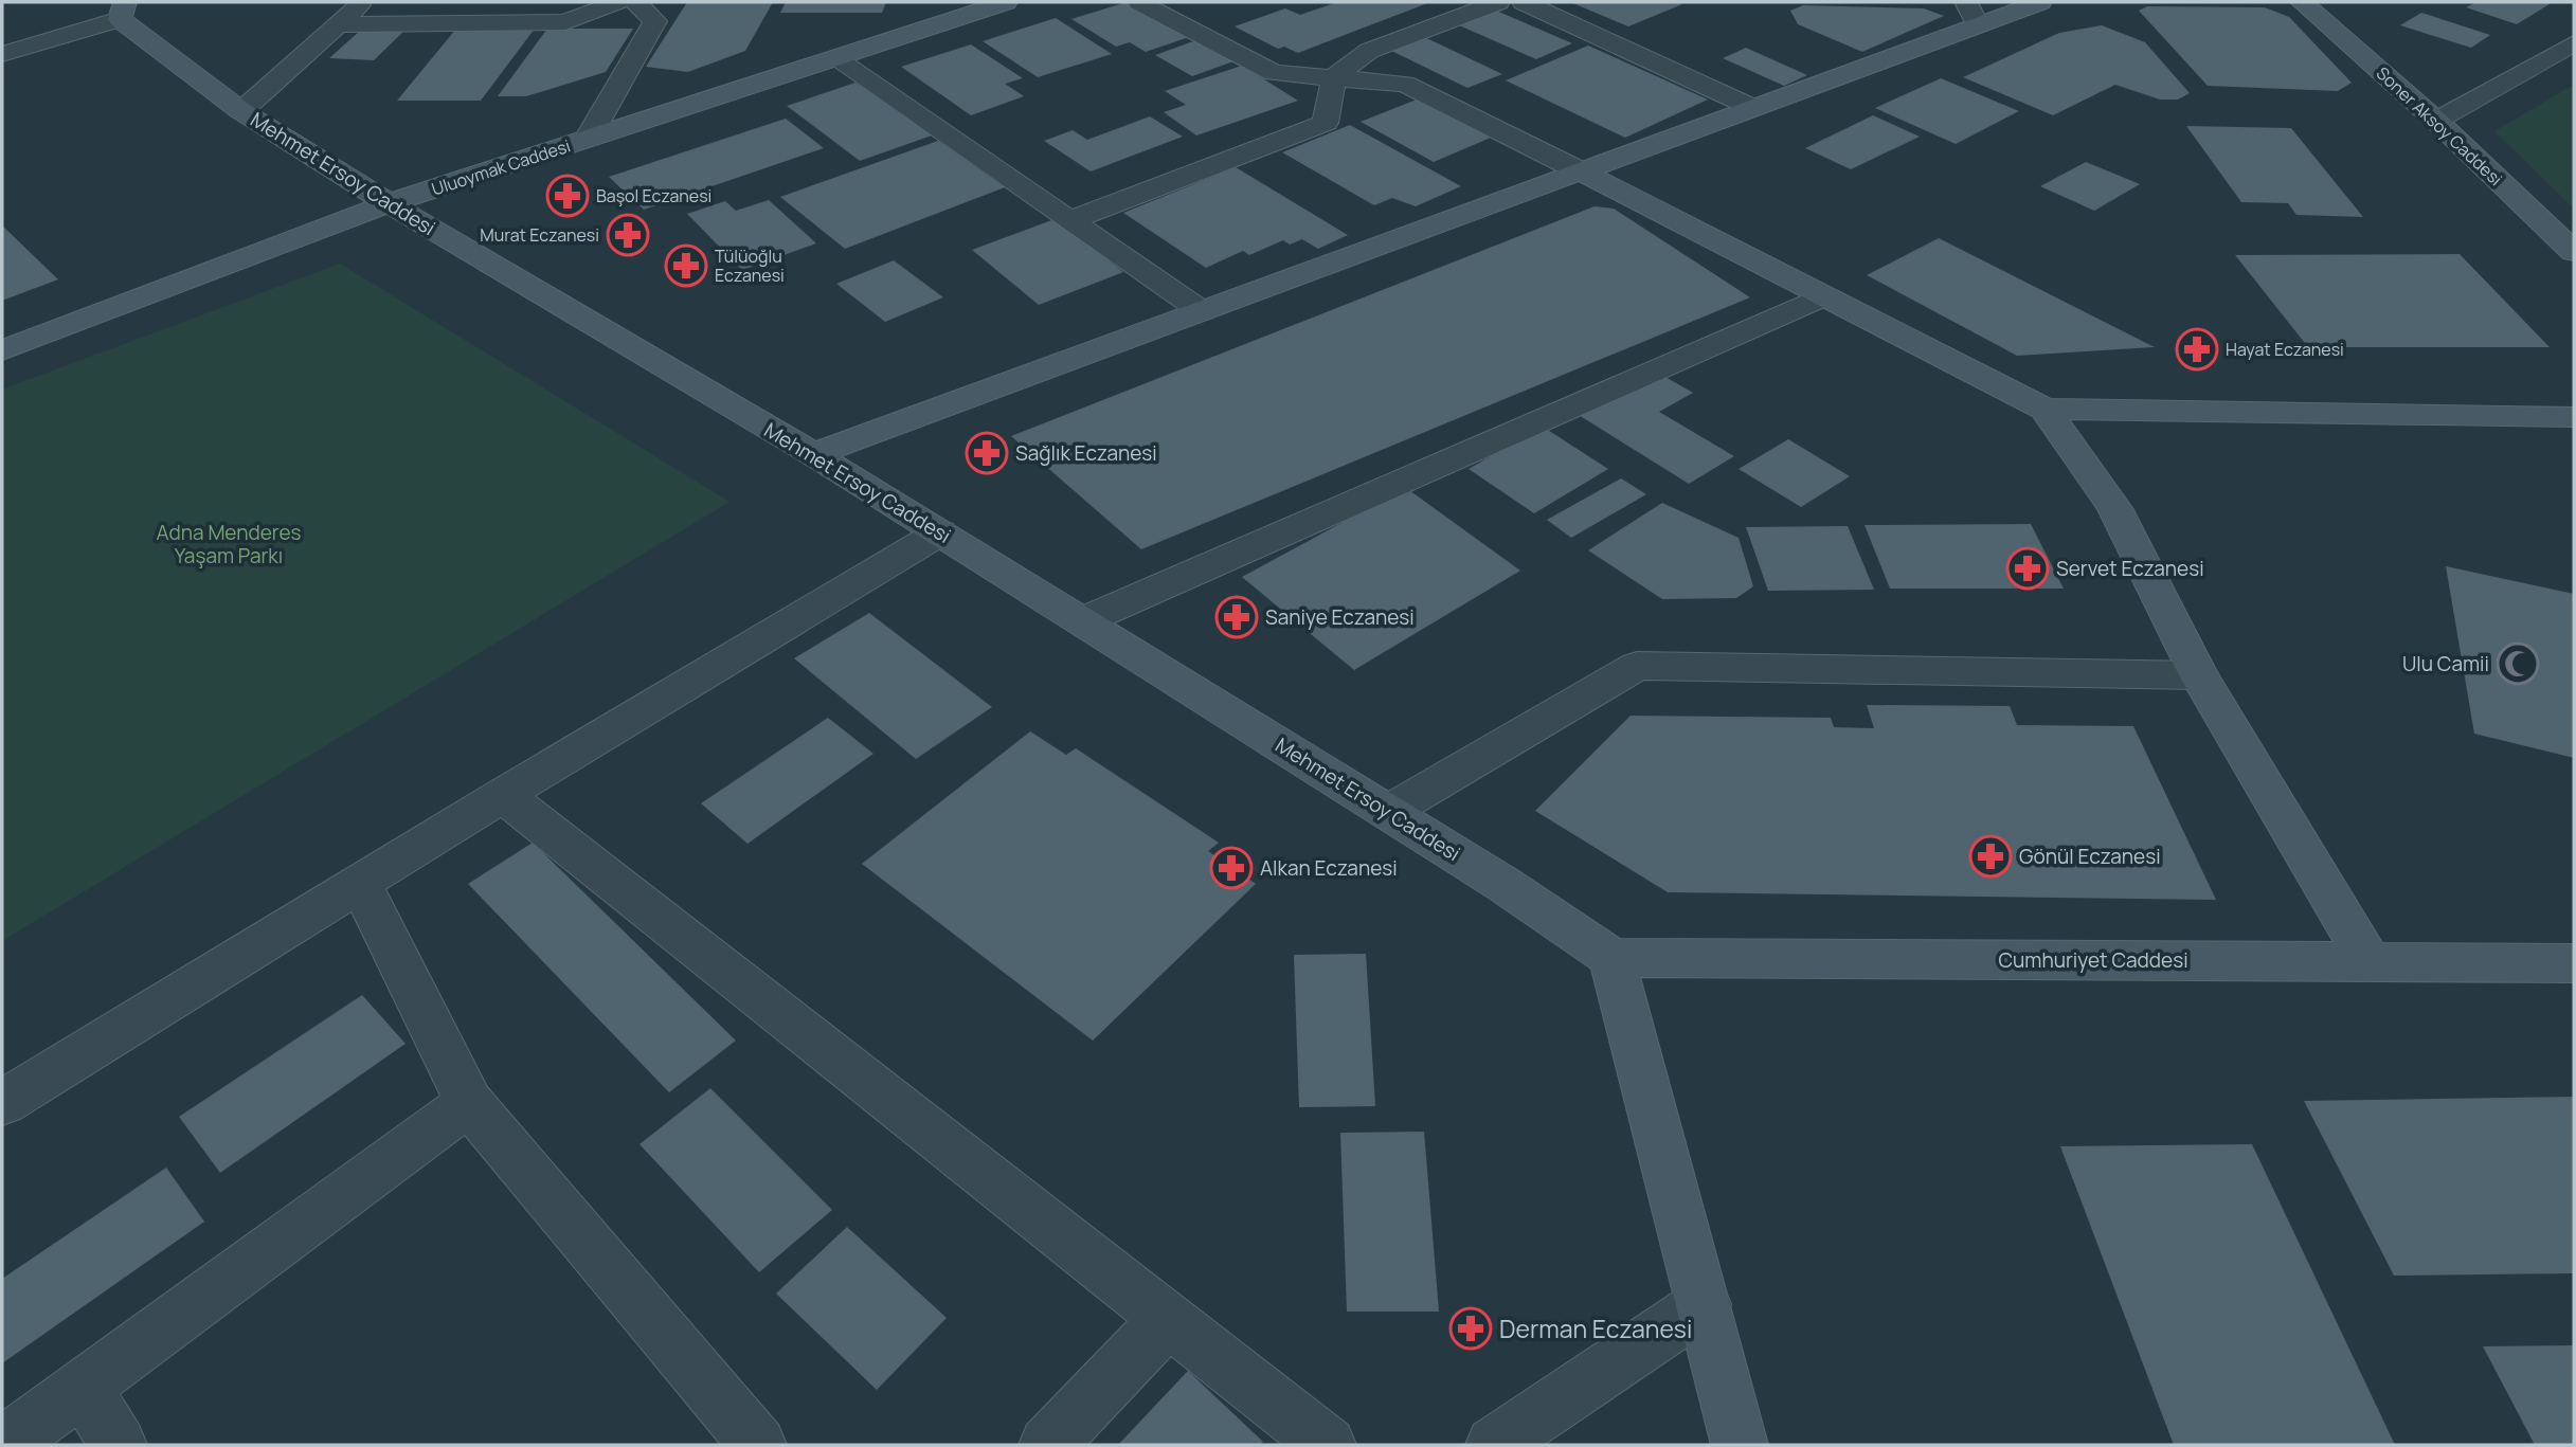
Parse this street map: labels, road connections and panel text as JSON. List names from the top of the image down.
{
  "streets": {
    "street": [
      "Soner Aksoy Caddesi",
      "Uluoymak Caddesi",
      "Mehmet Ersoy Caddesi",
      "Cumhuriyet Caddesi"
    ]
  },
  "crossings": [
    ["Uluoymak Caddesi", "Mehmet Ersoy Caddesi"],
    ["Mehmet Ersoy Caddesi", "Cumhuriyet Caddesi"]
  ],
  "parks": ["Adna Menderes Yaşam Parkı"],
  "places": {
    "pharmacy": [
      "Başol Eczanesi",
      "Murat Eczanesi",
      "Tülüoğlu Eczanesi",
      "Hayat Eczanesi",
      "Sağlık Eczanesi",
      "Servet Eczanesi",
      "Saniye Eczanesi",
      "Gönül Eczanesi",
      "Alkan Eczanesi",
      "Derman Eczanesi"
    ],
    "mosque": ["Ulu Camii"]
  }
}
